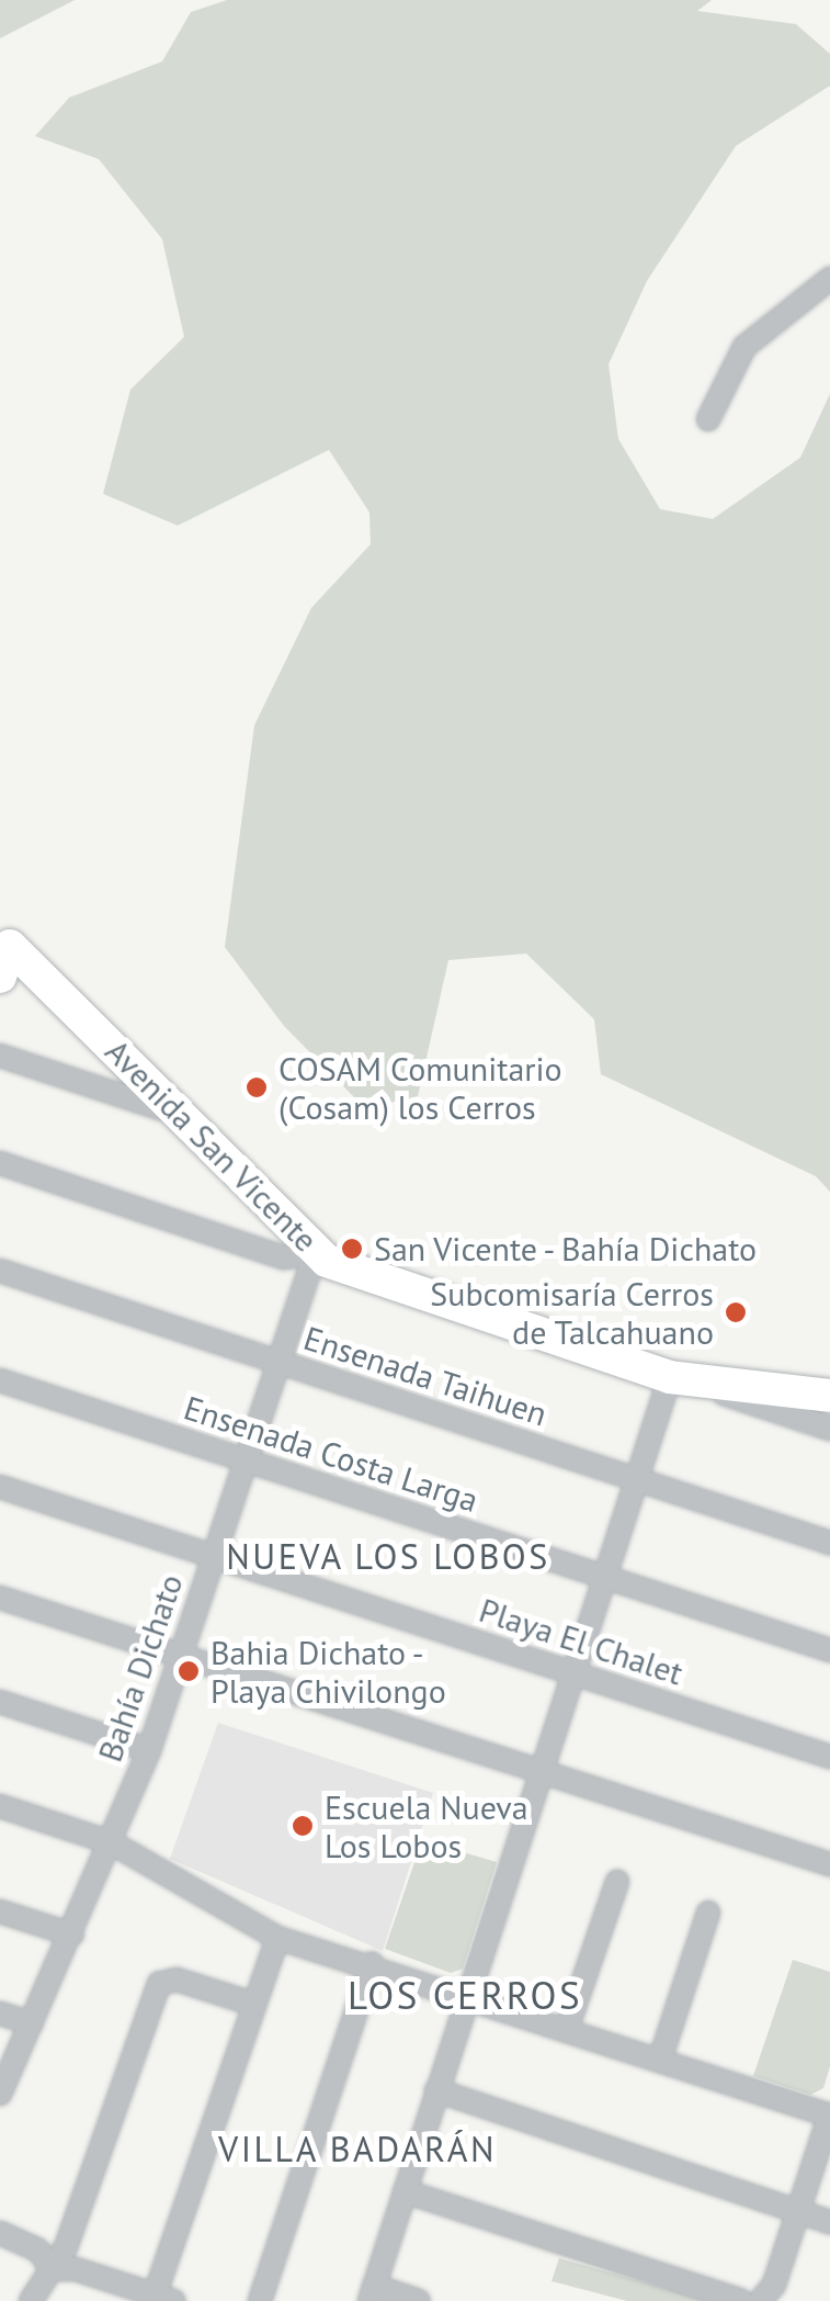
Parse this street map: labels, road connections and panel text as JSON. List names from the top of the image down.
{
  "streets": {
    "street": [
      "Avenida San Vicente",
      "Ensenada Taihuen",
      "Ensenada Costa Larga",
      "Playa El Chalet",
      "Bahía Dichato"
    ]
  },
  "crossings": [
    ["Avenida San Vicente", "Bahía Dichato"],
    ["Ensenada Taihuen", "Bahía Dichato"],
    ["Ensenada Costa Larga", "Bahía Dichato"],
    ["Playa El Chalet", "Bahía Dichato"]
  ],
  "districts": ["NUEVA LOS LOBOS", "LOS CERROS", "VILLA BADARÁN"],
  "places": [
    "COSAM Comunitario (Cosam) los Cerros",
    "San Vicente - Bahía Dichato",
    "Subcomisaría Cerros de Talcahuano",
    "Bahia Dichato - Playa Chivilongo",
    "Escuela Nueva Los Lobos"
  ]
}
